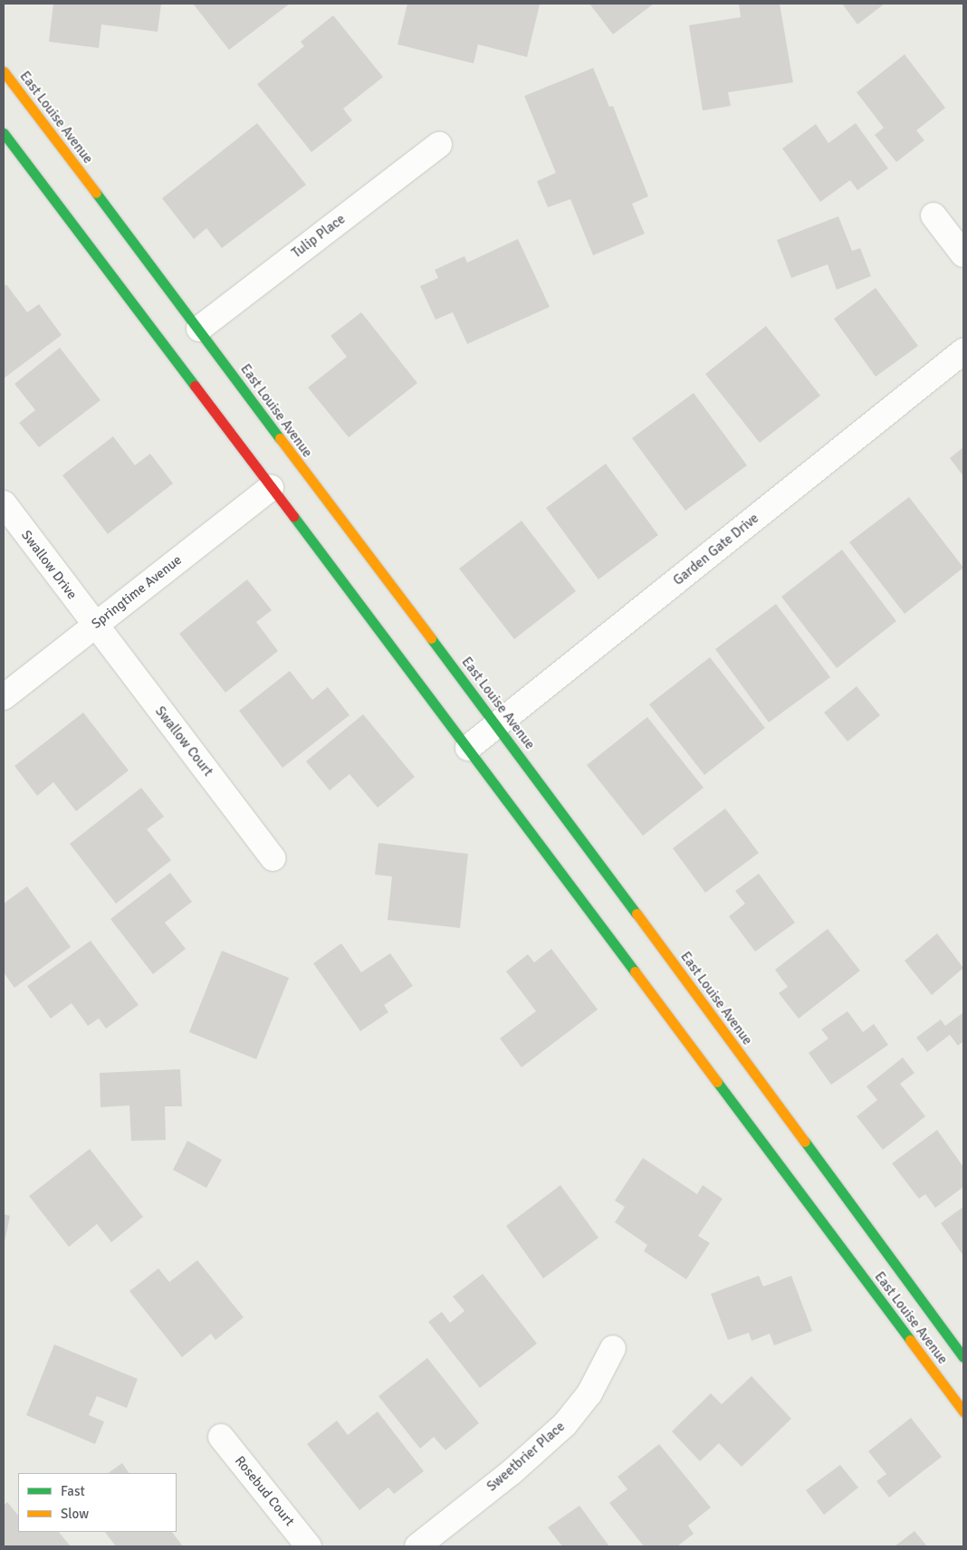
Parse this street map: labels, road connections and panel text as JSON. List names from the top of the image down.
{
  "streets": {
    "street": [
      "East Louise Avenue",
      "Tulip Place",
      "Garden Gate Drive",
      "Swallow Drive",
      "Springtime Avenue",
      "Swallow Court",
      "Sweetbrier Place",
      "Rosebud Court"
    ]
  },
  "crossings": [
    ["East Louise Avenue", "Tulip Place"],
    ["East Louise Avenue", "Garden Gate Drive"],
    ["East Louise Avenue", "Springtime Avenue"],
    ["Swallow Drive", "Springtime Avenue"],
    ["Swallow Drive", "Swallow Court"],
    ["Springtime Avenue", "Swallow Court"]
  ],
  "legend": ["Fast", "Slow"]
}
